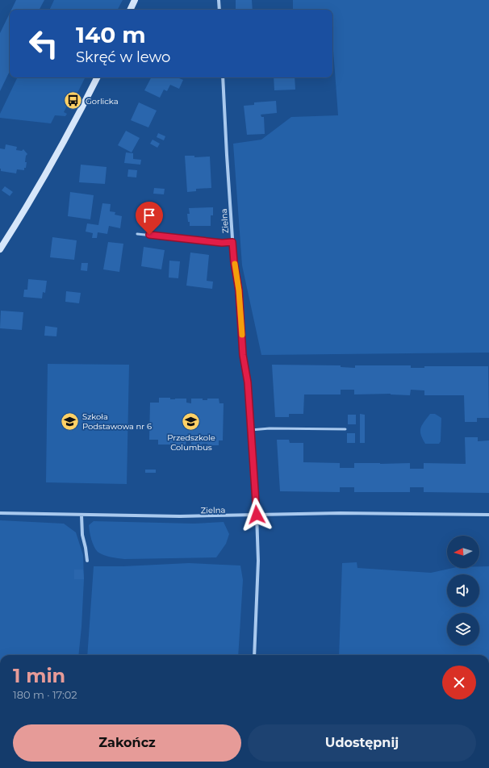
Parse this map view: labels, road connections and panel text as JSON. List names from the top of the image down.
{
  "streets": {
    "street": ["Zielna"]
  },
  "places": {
    "bus stop": ["Gorlicka"],
    "school or university": ["Szkoła Podstawowa nr 6", "Przedszkole Columbus"]
  },
  "north": "left",
  "page": {
    "turn": ["140 m", "Skręć w lewo"],
    "heading": ["1 min", "180 m · 17:02"],
    "buttons": ["Zakończ", "Udostępnij"]
  }
}
